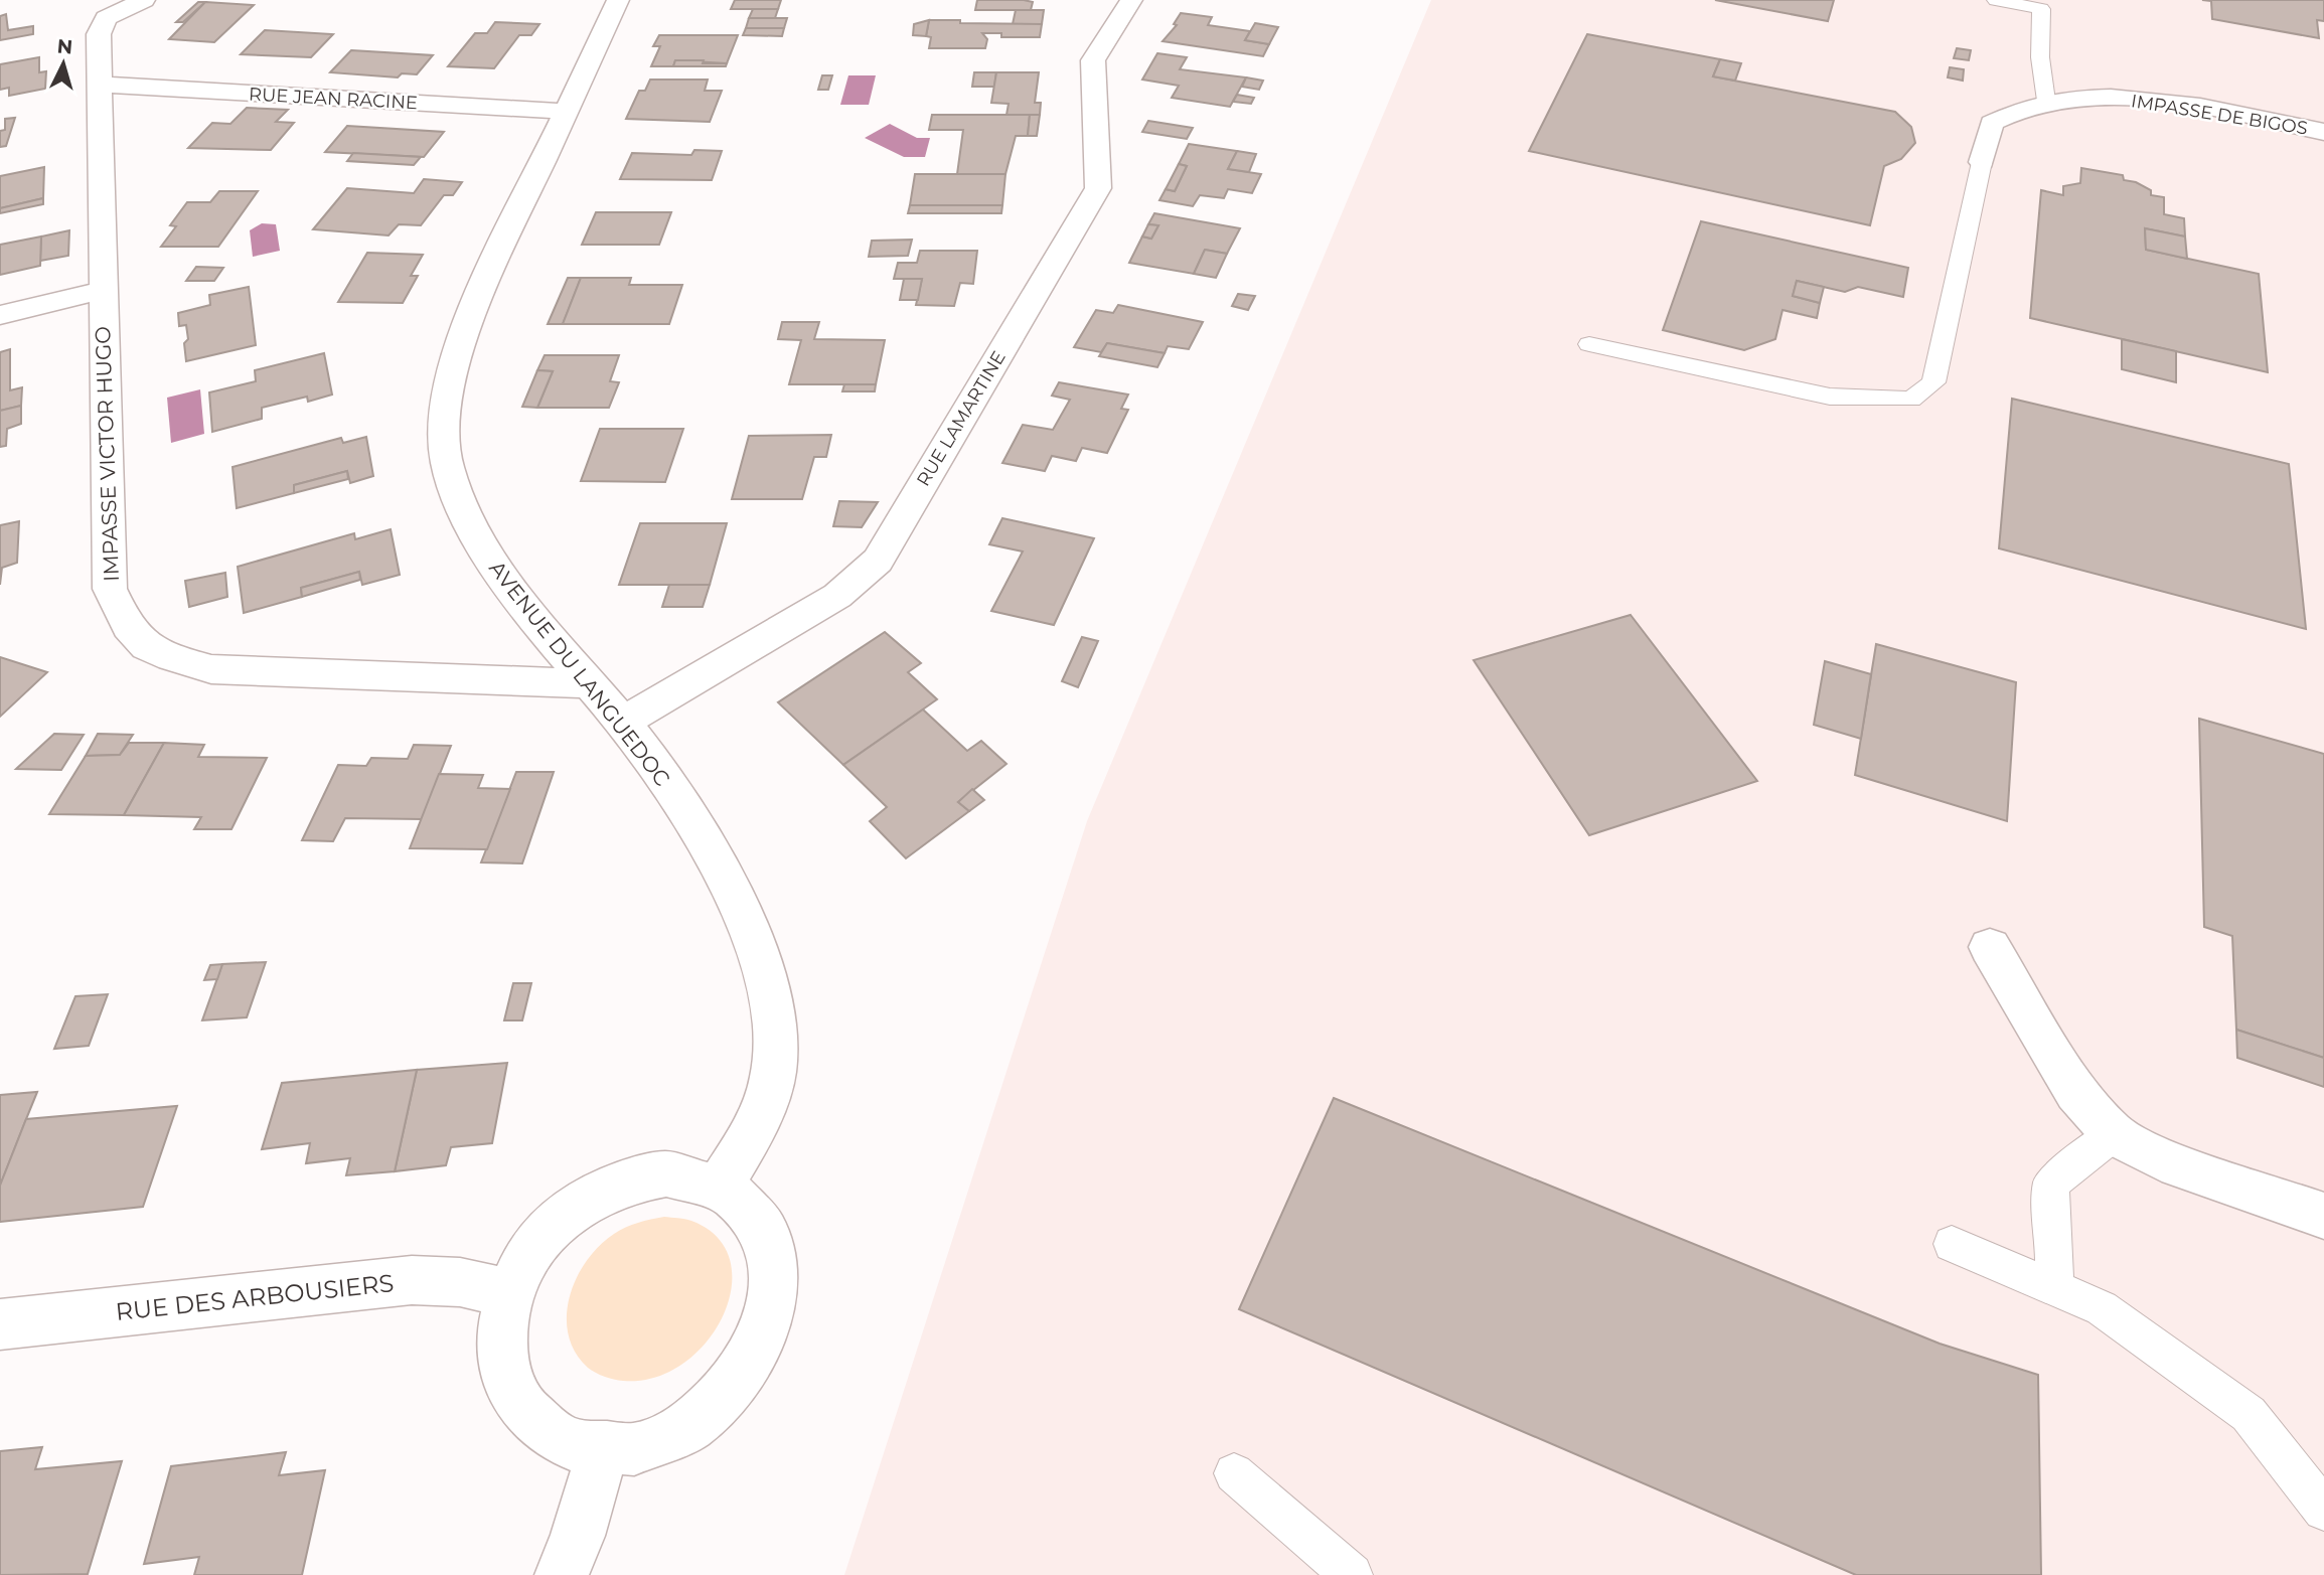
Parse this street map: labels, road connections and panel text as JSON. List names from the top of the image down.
{
  "streets": {
    "street": [
      "RUE JEAN RACINE",
      "IMPASSE DE BIGOS",
      "RUE LAMARTINE",
      "IMPASSE VICTOR HUGO",
      "AVENUE DU LANGUEDOC",
      "RUE DES ARBOUSIERS"
    ]
  },
  "crossings": [
    ["RUE JEAN RACINE", "IMPASSE VICTOR HUGO"],
    ["RUE JEAN RACINE", "AVENUE DU LANGUEDOC"],
    ["RUE LAMARTINE", "AVENUE DU LANGUEDOC"],
    ["IMPASSE VICTOR HUGO", "AVENUE DU LANGUEDOC"]
  ],
  "north": "top"
}
